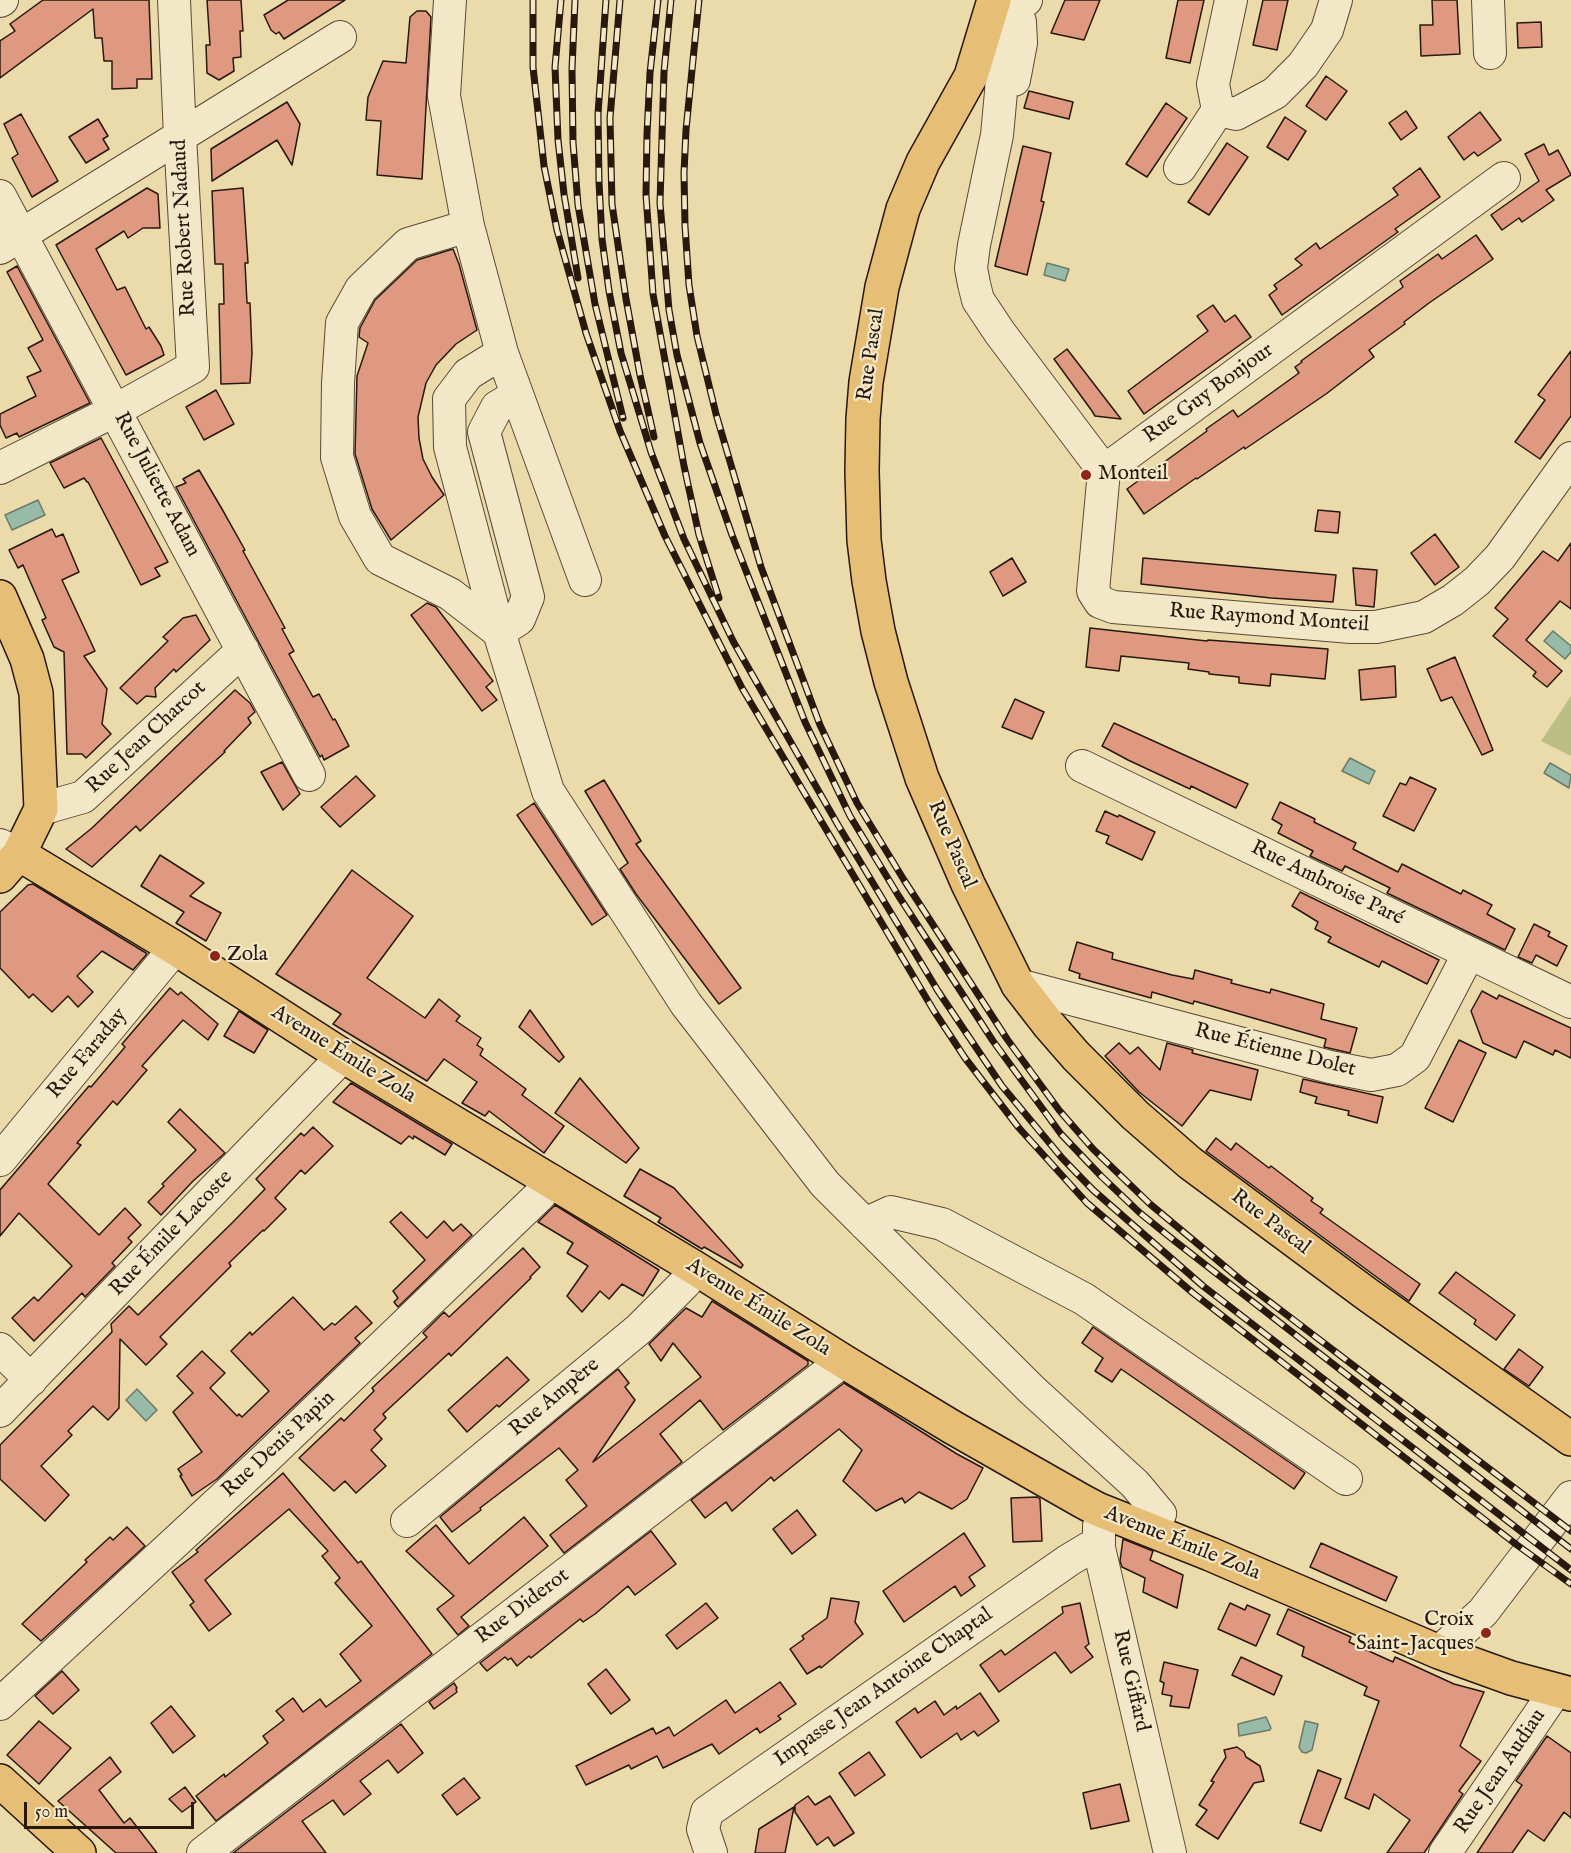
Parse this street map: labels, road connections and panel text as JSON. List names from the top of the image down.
{
  "streets": {
    "main road": ["Rue Pascal", "Avenue Émile Zola"],
    "street": [
      "Rue Robert Nadaud",
      "Rue Guy Bonjour",
      "Rue Juliette Adam",
      "Rue Raymond Monteil",
      "Rue Jean Charcot",
      "Rue Ambroise Paré",
      "Rue Étienne Dolet",
      "Rue Faraday",
      "Rue Émile Lacoste",
      "Rue Ampère",
      "Rue Denis Papin",
      "Rue Diderot",
      "Rue Giffard",
      "Impasse Jean Antoine Chaptal",
      "Rue Jean Audiau"
    ]
  },
  "crossings": [
    ["Rue Robert Nadaud", "Rue Juliette Adam"],
    ["Rue Pascal", "Rue Étienne Dolet"],
    ["Rue Guy Bonjour", "Rue Raymond Monteil"],
    ["Rue Juliette Adam", "Rue Jean Charcot"],
    ["Rue Ambroise Paré", "Rue Étienne Dolet"],
    ["Rue Faraday", "Avenue Émile Zola"],
    ["Avenue Émile Zola", "Rue Émile Lacoste"],
    ["Avenue Émile Zola", "Rue Ampère"],
    ["Avenue Émile Zola", "Rue Denis Papin"],
    ["Avenue Émile Zola", "Rue Diderot"],
    ["Avenue Émile Zola", "Rue Giffard"],
    ["Avenue Émile Zola", "Rue Jean Audiau"],
    ["Rue Giffard", "Impasse Jean Antoine Chaptal"]
  ],
  "places": ["Monteil", "Zola", "Croix Saint-Jacques"],
  "scale_bar": "50 m"
}
